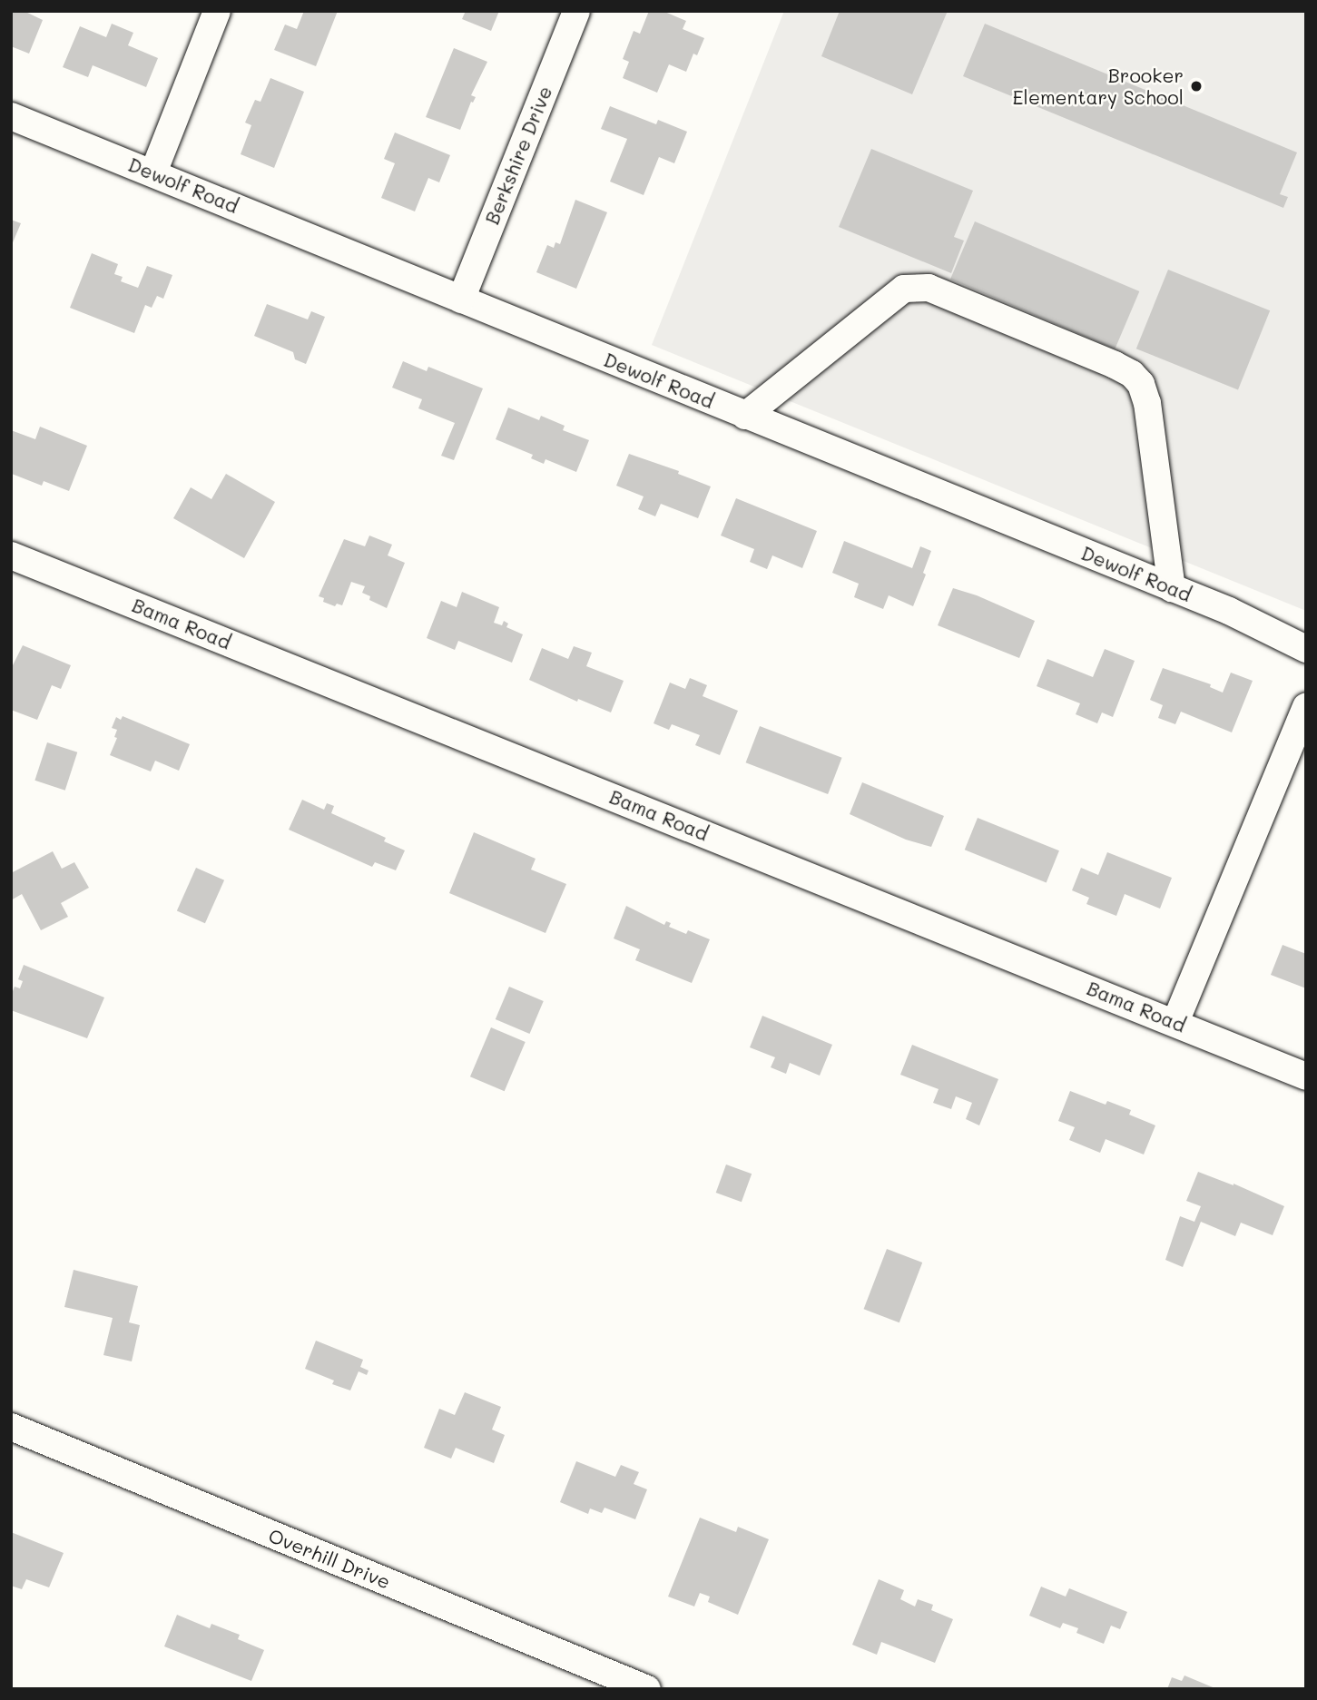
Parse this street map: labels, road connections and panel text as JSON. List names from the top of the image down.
{
  "streets": {
    "street": [
      "Berkshire Drive",
      "Dewolf Road",
      "Bama Road",
      "Overhill Drive"
    ]
  },
  "crossings": [
    ["Berkshire Drive", "Dewolf Road"]
  ],
  "places": ["Brooker Elementary School"]
}
